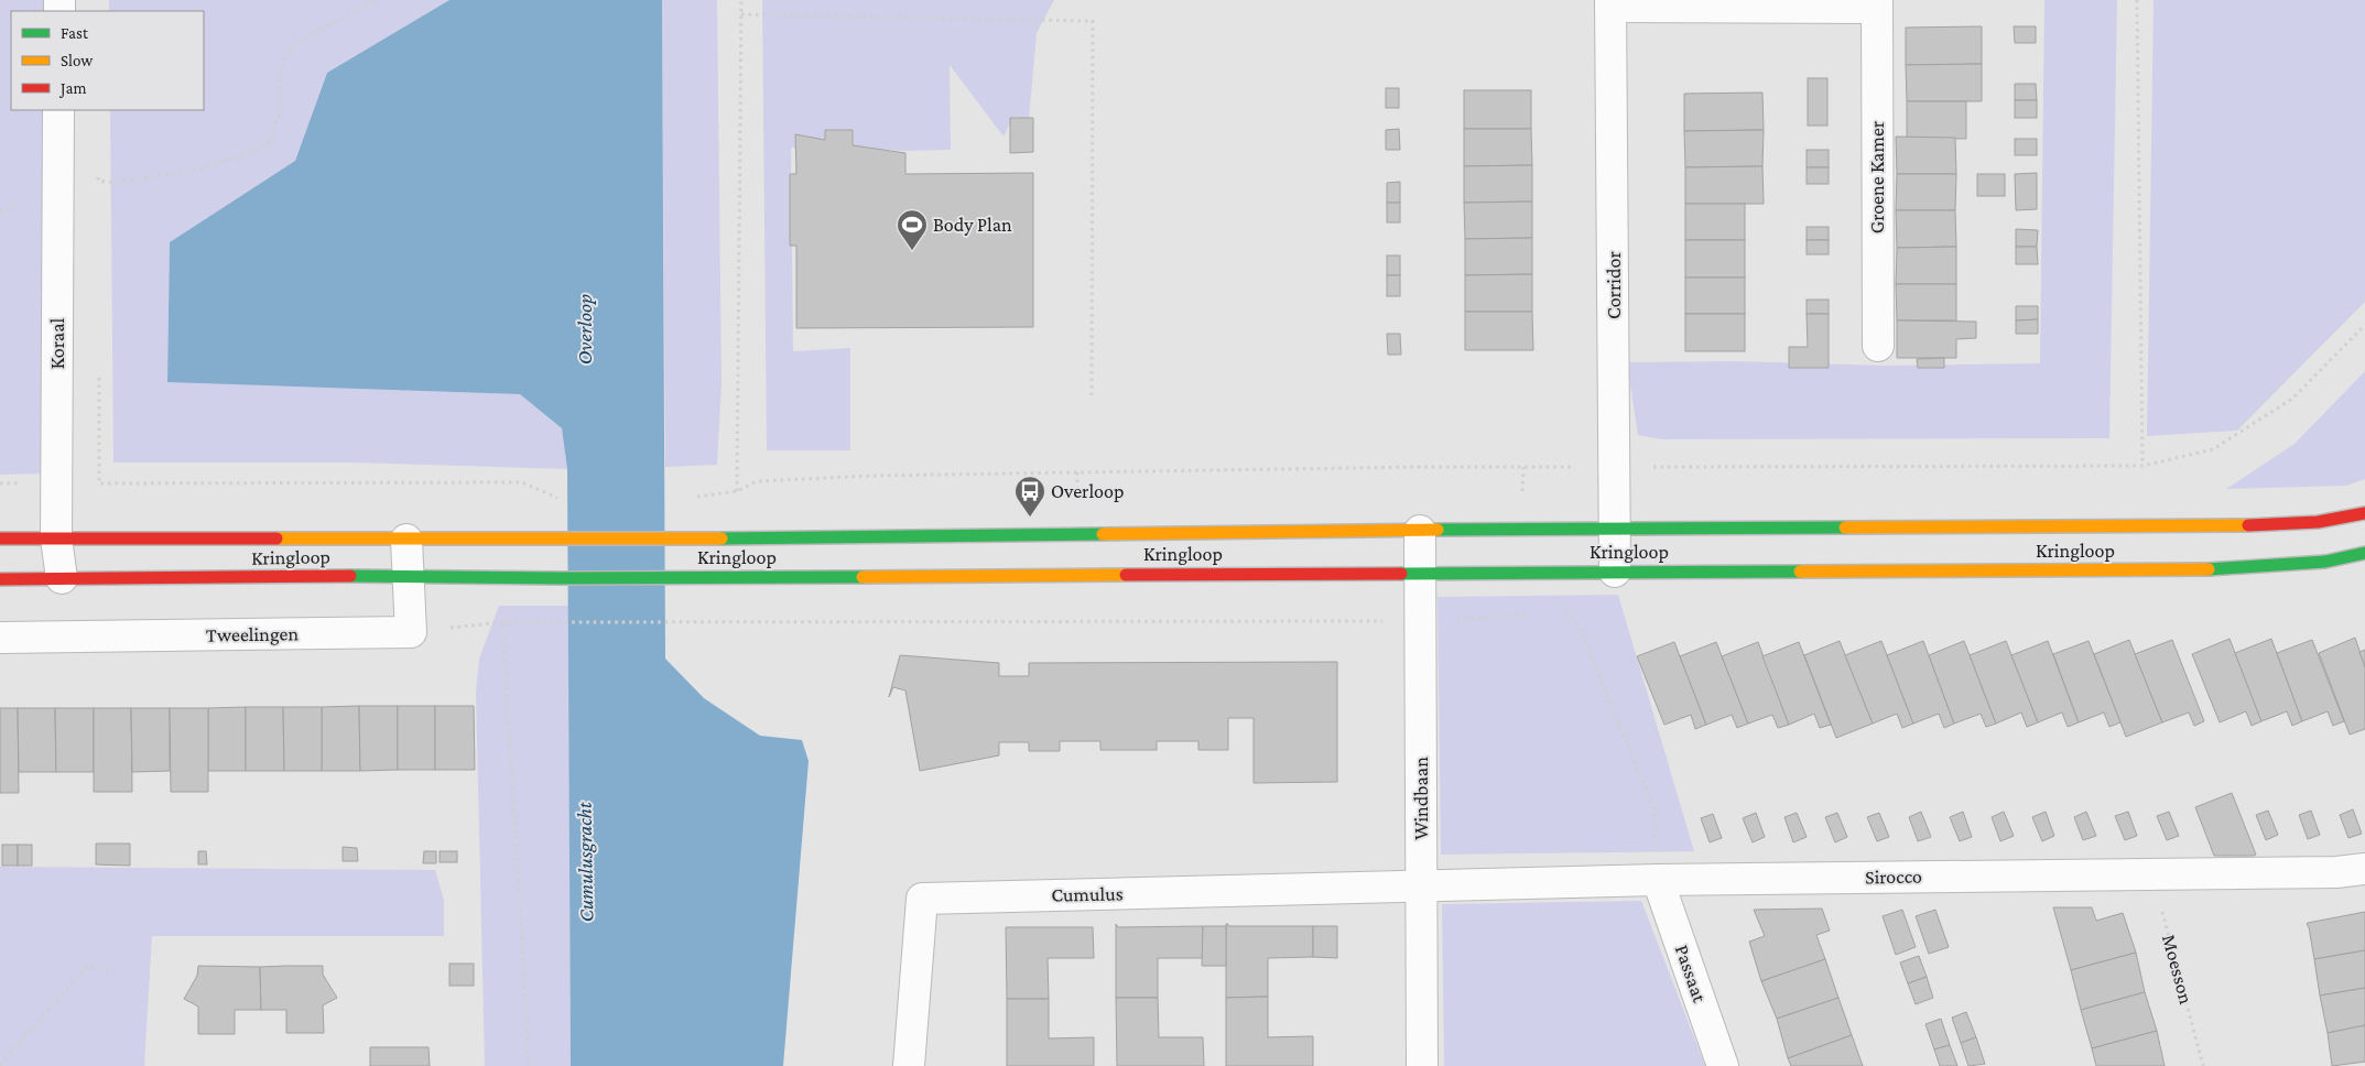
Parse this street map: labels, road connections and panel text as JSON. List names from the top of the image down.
{
  "streets": {
    "street": [
      "Groene Kamer",
      "Corridor",
      "Koraal",
      "Kringloop",
      "Tweelingen",
      "Windbaan",
      "Sirocco",
      "Cumulus",
      "Passaat"
    ],
    "path": ["Moesson"]
  },
  "crossings": [
    ["Groene Kamer", "Corridor"],
    ["Corridor", "Kringloop"],
    ["Koraal", "Kringloop"],
    ["Kringloop", "Windbaan"],
    ["Windbaan", "Sirocco"],
    ["Windbaan", "Cumulus"],
    ["Sirocco", "Cumulus"],
    ["Sirocco", "Moesson"],
    ["Sirocco", "Passaat"]
  ],
  "water": ["Overloop", "Cumulusgracht"],
  "places": {
    "sports": ["Body Plan"],
    "bus stop": ["Overloop"]
  },
  "legend": ["Fast", "Slow", "Jam"]
}
